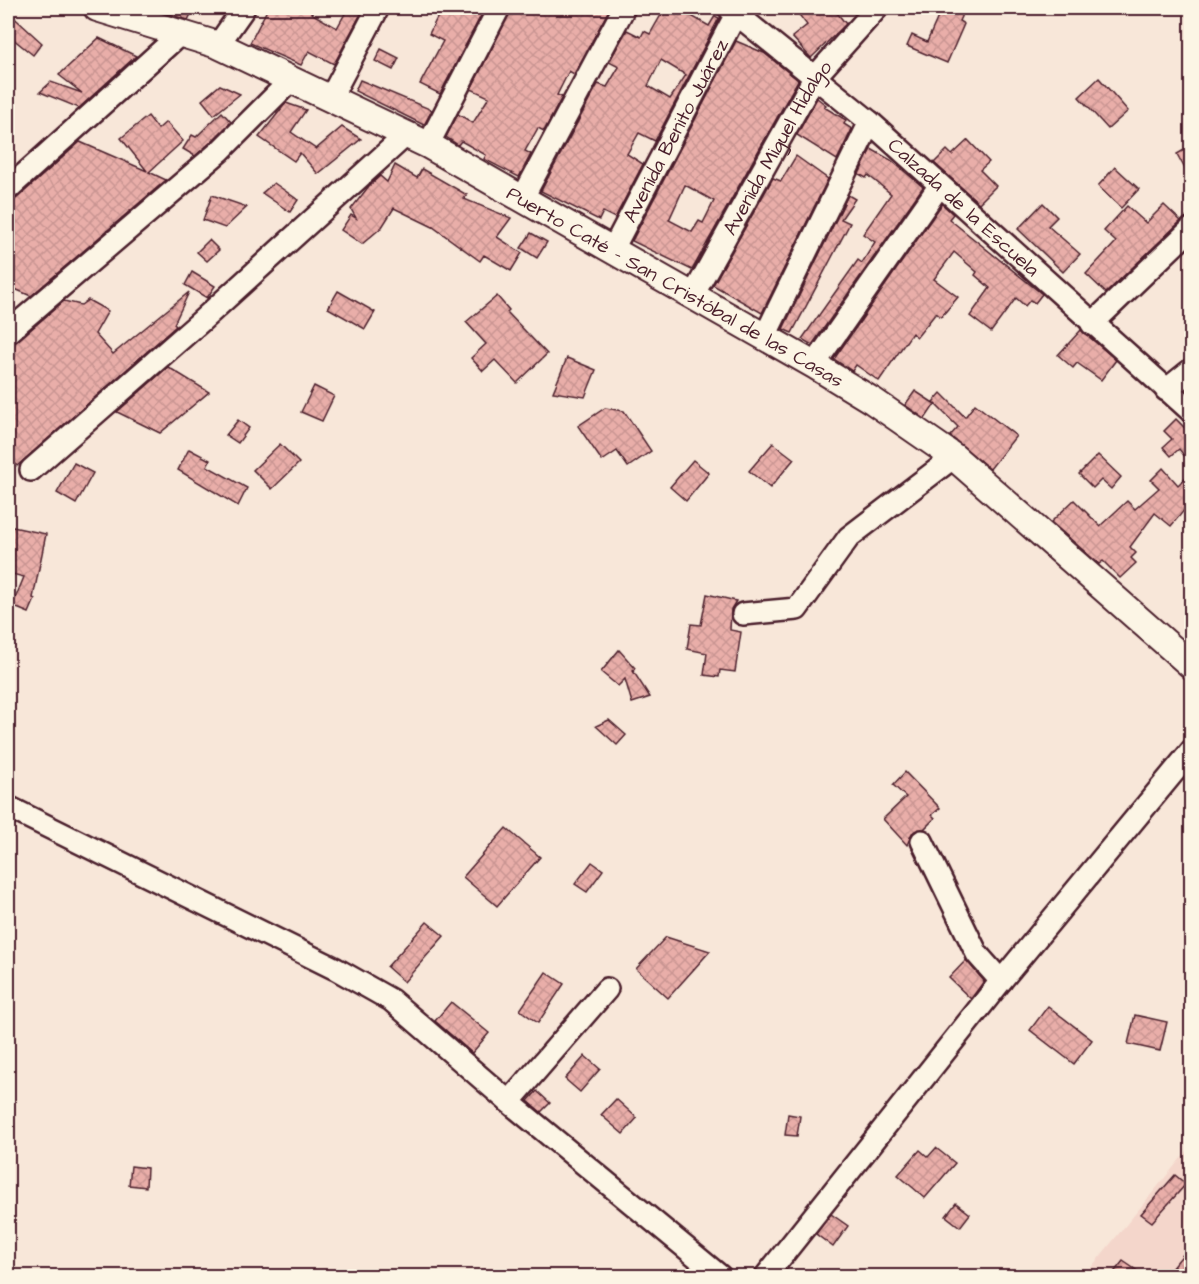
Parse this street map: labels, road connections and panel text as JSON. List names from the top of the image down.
{
  "streets": {
    "main road": ["Puerto Caté - San Cristóbal de las Casas"],
    "street": ["Avenida Benito Juárez", "Avenida Miguel Hidalgo", "Calzada de la Escuela"]
  },
  "crossings": [
    ["Avenida Benito Juárez", "Calzada de la Escuela"],
    ["Avenida Benito Juárez", "Puerto Caté - San Cristóbal de las Casas"],
    ["Avenida Miguel Hidalgo", "Calzada de la Escuela"],
    ["Avenida Miguel Hidalgo", "Puerto Caté - San Cristóbal de las Casas"]
  ]
}
